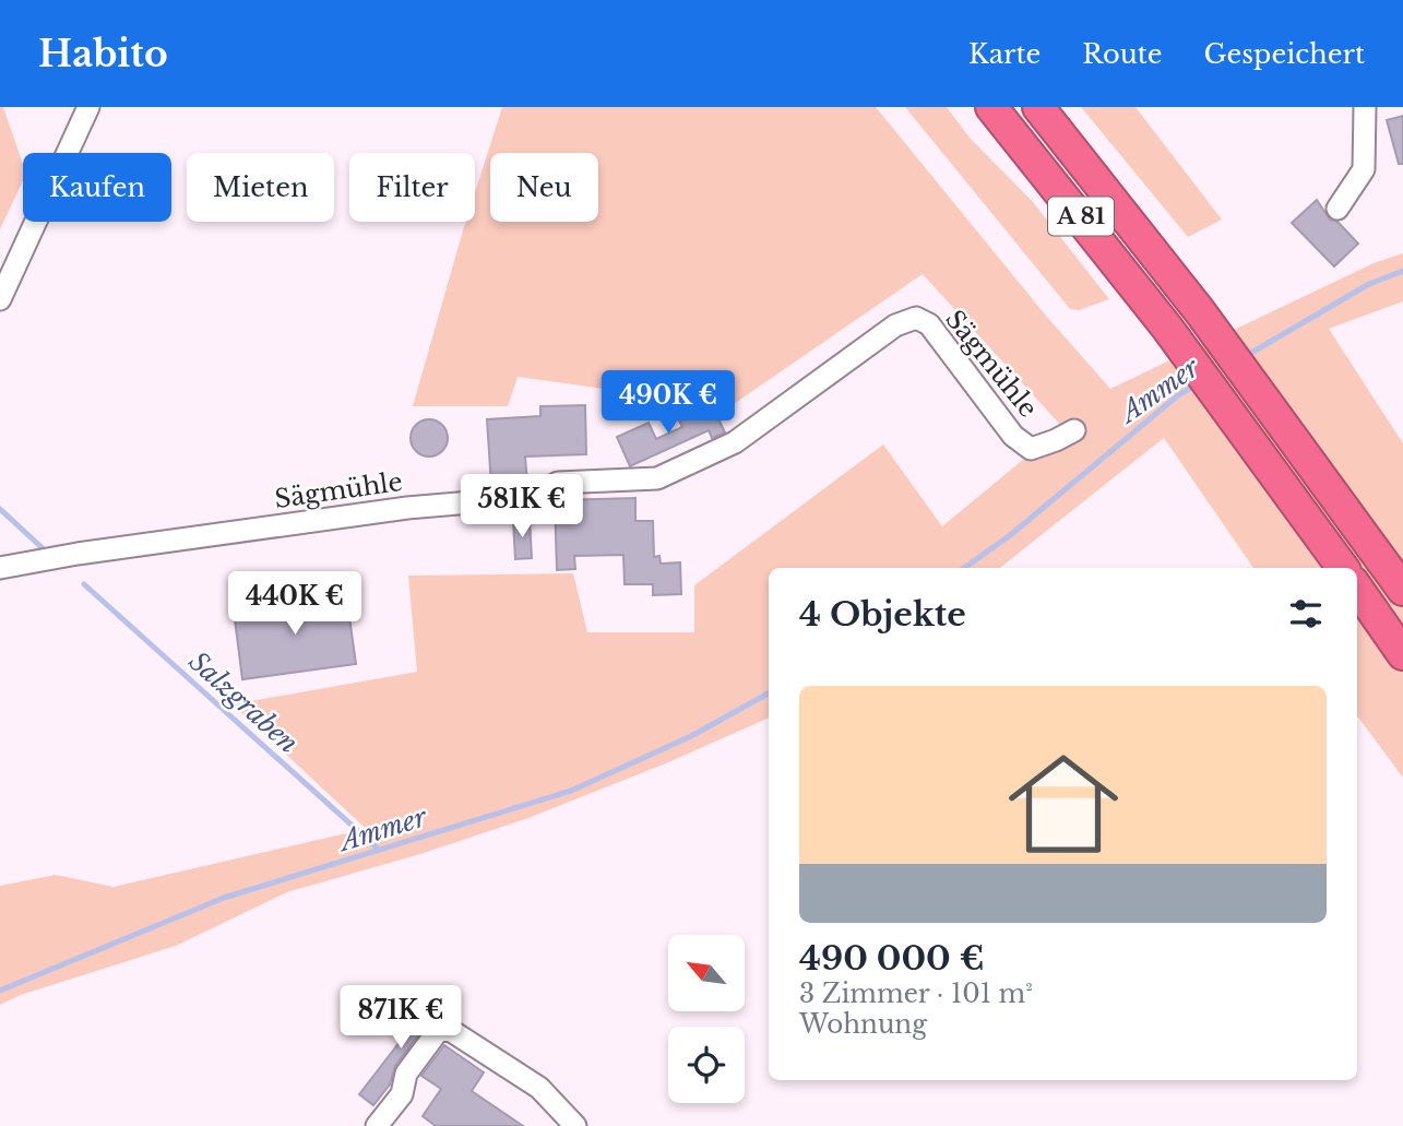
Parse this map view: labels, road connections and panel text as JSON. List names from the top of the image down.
{
  "streets": {
    "highway": ["A 81"],
    "street": ["Sägmühle"]
  },
  "water": ["Ammer", "Salzgraben"],
  "north": "top left",
  "page": {
    "header": "Habito",
    "nav": ["Karte", "Route", "Gespeichert"],
    "chip": [
      "Kaufen",
      "Mieten",
      "Filter",
      "Neu"
    ],
    "price": [
      "490K €",
      "581K €",
      "440K €",
      "871K €"
    ],
    "heading": "4 Objekte",
    "list": [
      {
        "name": "490 000 €",
        "note": "3 Zimmer · 101 m² · Wohnung"
      }
    ]
  }
}
